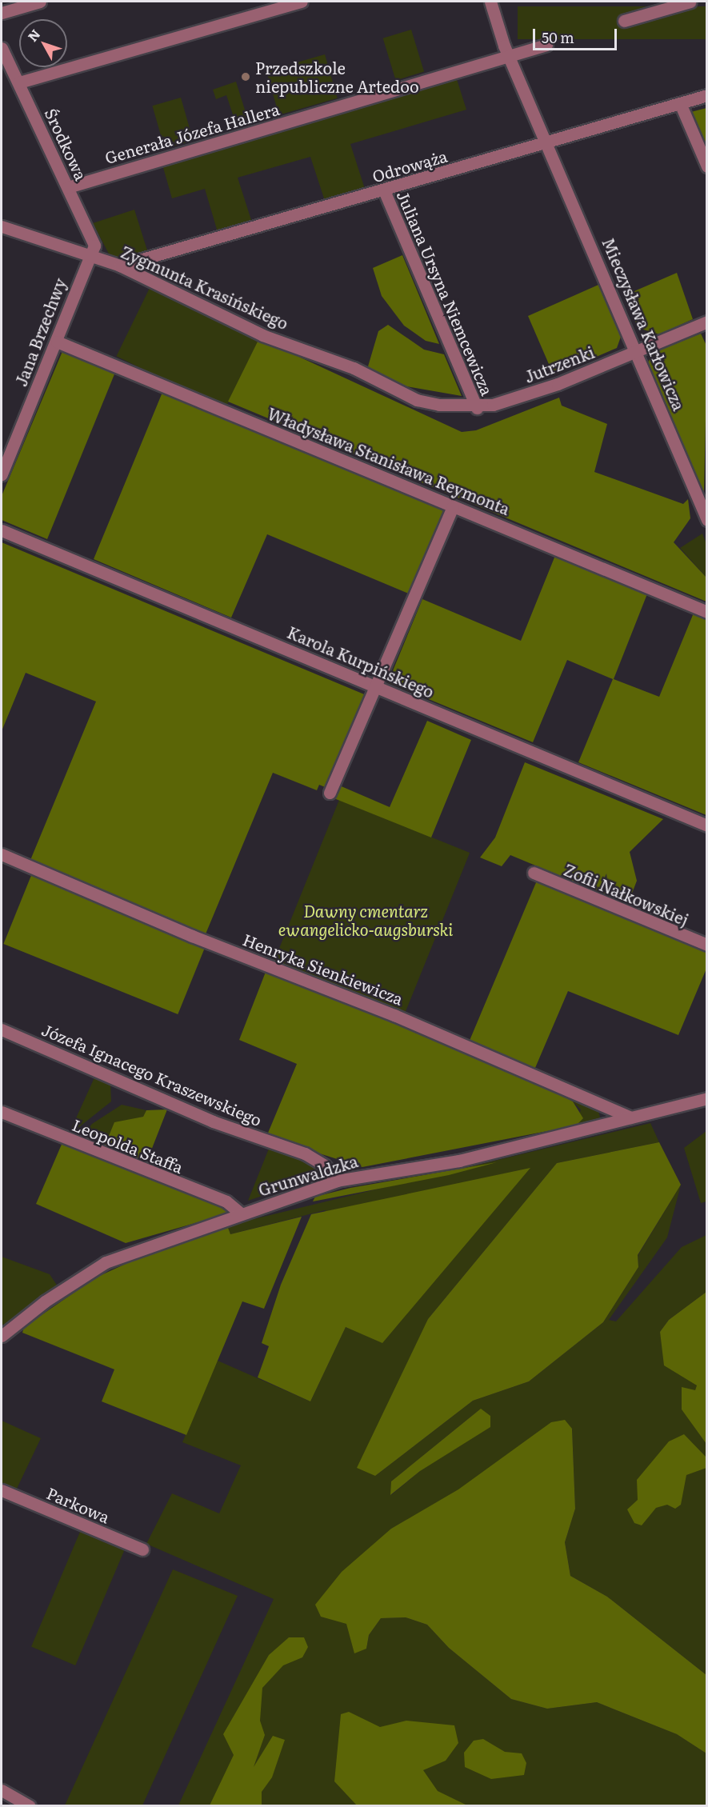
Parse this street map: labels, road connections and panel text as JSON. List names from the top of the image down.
{
  "streets": {
    "street": [
      "Generała Józefa Hallera",
      "Środkowa",
      "Odrowąża",
      "Zygmunta Krasińskiego",
      "Juliana Ursyna Niemcewicza",
      "Mieczysława Karłowicza",
      "Jana Brzechwy",
      "Jutrzenki",
      "Władysława Stanisława Reymonta",
      "Karola Kurpińskiego",
      "Zofii Nałkowskiej",
      "Henryka Sienkiewicza",
      "Józefa Ignacego Kraszewskiego",
      "Leopolda Staffa",
      "Grunwaldzka",
      "Parkowa"
    ]
  },
  "crossings": [
    ["Generała Józefa Hallera", "Środkowa"],
    ["Generała Józefa Hallera", "Mieczysława Karłowicza"],
    ["Środkowa", "Zygmunta Krasińskiego"],
    ["Środkowa", "Jana Brzechwy"],
    ["Odrowąża", "Zygmunta Krasińskiego"],
    ["Odrowąża", "Juliana Ursyna Niemcewicza"],
    ["Odrowąża", "Mieczysława Karłowicza"],
    ["Zygmunta Krasińskiego", "Jana Brzechwy"],
    ["Zygmunta Krasińskiego", "Jutrzenki"],
    ["Juliana Ursyna Niemcewicza", "Jutrzenki"],
    ["Mieczysława Karłowicza", "Jutrzenki"],
    ["Jana Brzechwy", "Władysława Stanisława Reymonta"],
    ["Henryka Sienkiewicza", "Grunwaldzka"],
    ["Józefa Ignacego Kraszewskiego", "Grunwaldzka"],
    ["Leopolda Staffa", "Grunwaldzka"]
  ],
  "parks": ["Dawny cmentarz ewangelicko-augsburski"],
  "places": ["Przedszkole niepubliczne Artedoo"],
  "scale_bar": "50 m",
  "north": "top left"
}
